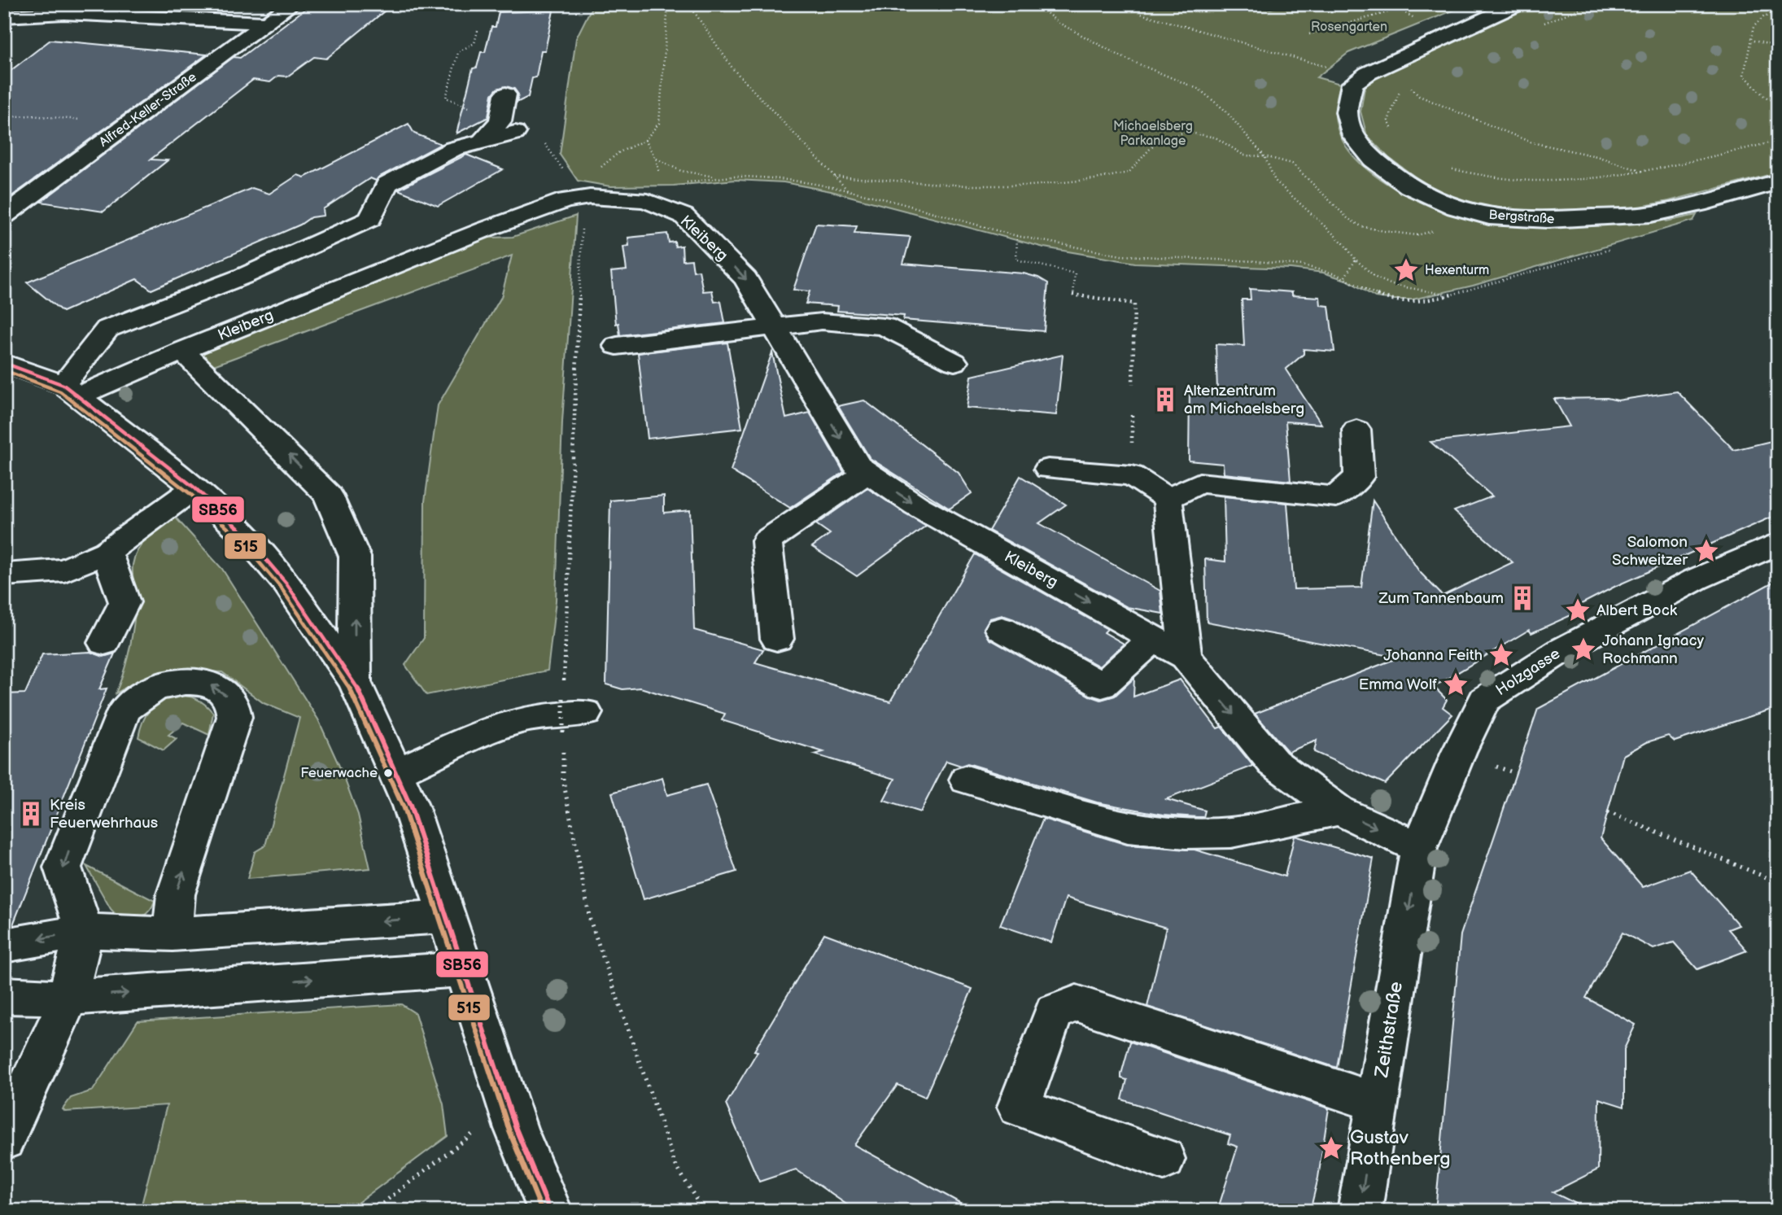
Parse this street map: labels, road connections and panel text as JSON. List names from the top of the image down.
{
  "streets": {
    "street": [
      "Alfred-Keller-Straße",
      "Bergstraße",
      "Kleiberg",
      "Holzgasse",
      "Zeithstraße"
    ]
  },
  "crossings": [
    ["Kleiberg", "Holzgasse"],
    ["Kleiberg", "Zeithstraße"],
    ["Holzgasse", "Zeithstraße"]
  ],
  "one_way": ["Kleiberg", "Zeithstraße"],
  "parks": ["Rosengarten", "Michaelsberg Parkanlage"],
  "places": {
    "place": [
      "Hexenturm",
      "Salomon Schweitzer",
      "Albert Bock",
      "Johann Ignacy Rochmann",
      "Johanna Feith",
      "Emma Wolf",
      "Gustav Rothenberg"
    ],
    "building": ["Altenzentrum am Michaelsberg", "Zum Tannenbaum", "Kreis Feuerwehrhaus"],
    "other": ["Feuerwache"]
  },
  "lines": ["transit line SB56", "transit line 515"]
}
